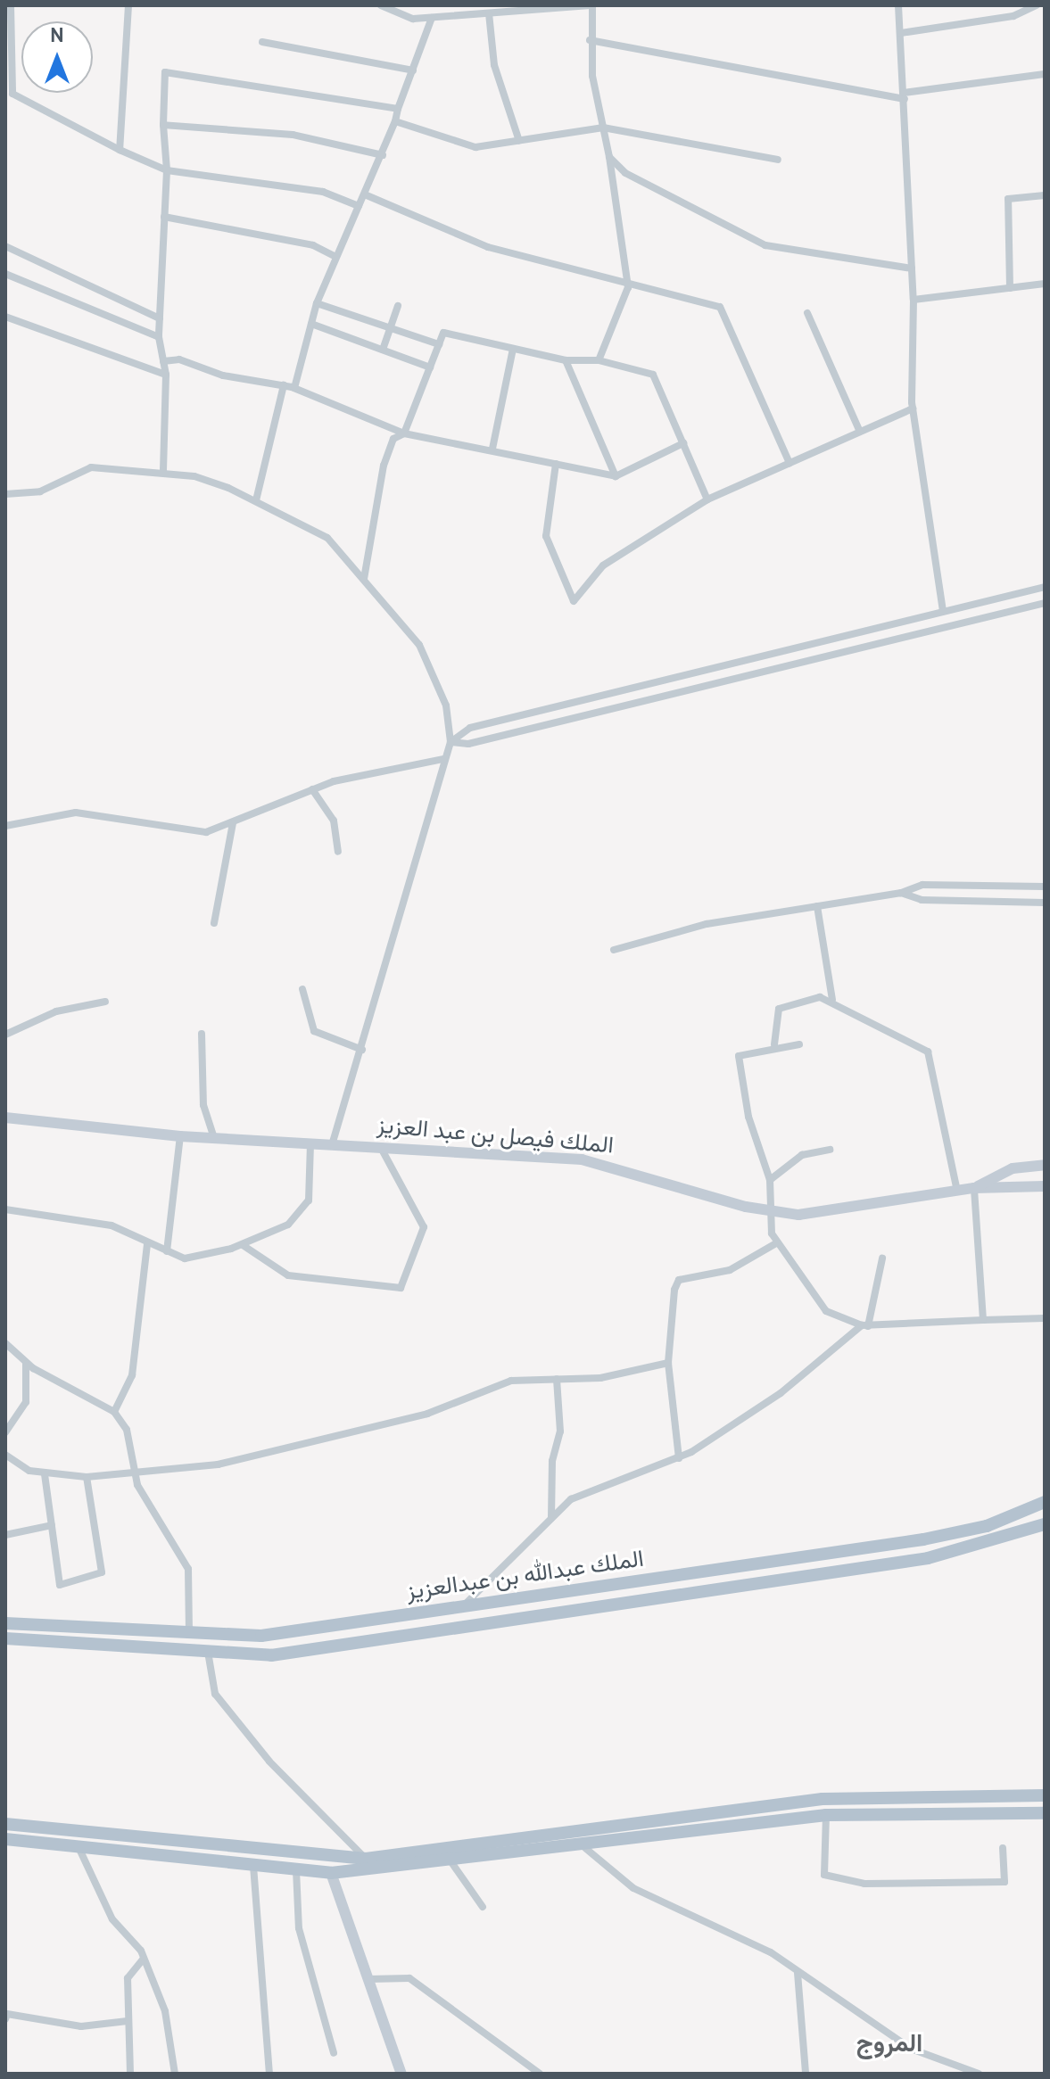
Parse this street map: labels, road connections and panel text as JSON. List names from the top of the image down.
{
  "streets": {
    "main road": ["الملك عبدالله بن عبدالعزيز"],
    "street": ["الملك فيصل بن عبد العزيز"]
  },
  "districts": ["المروج"],
  "north": "top"
}
